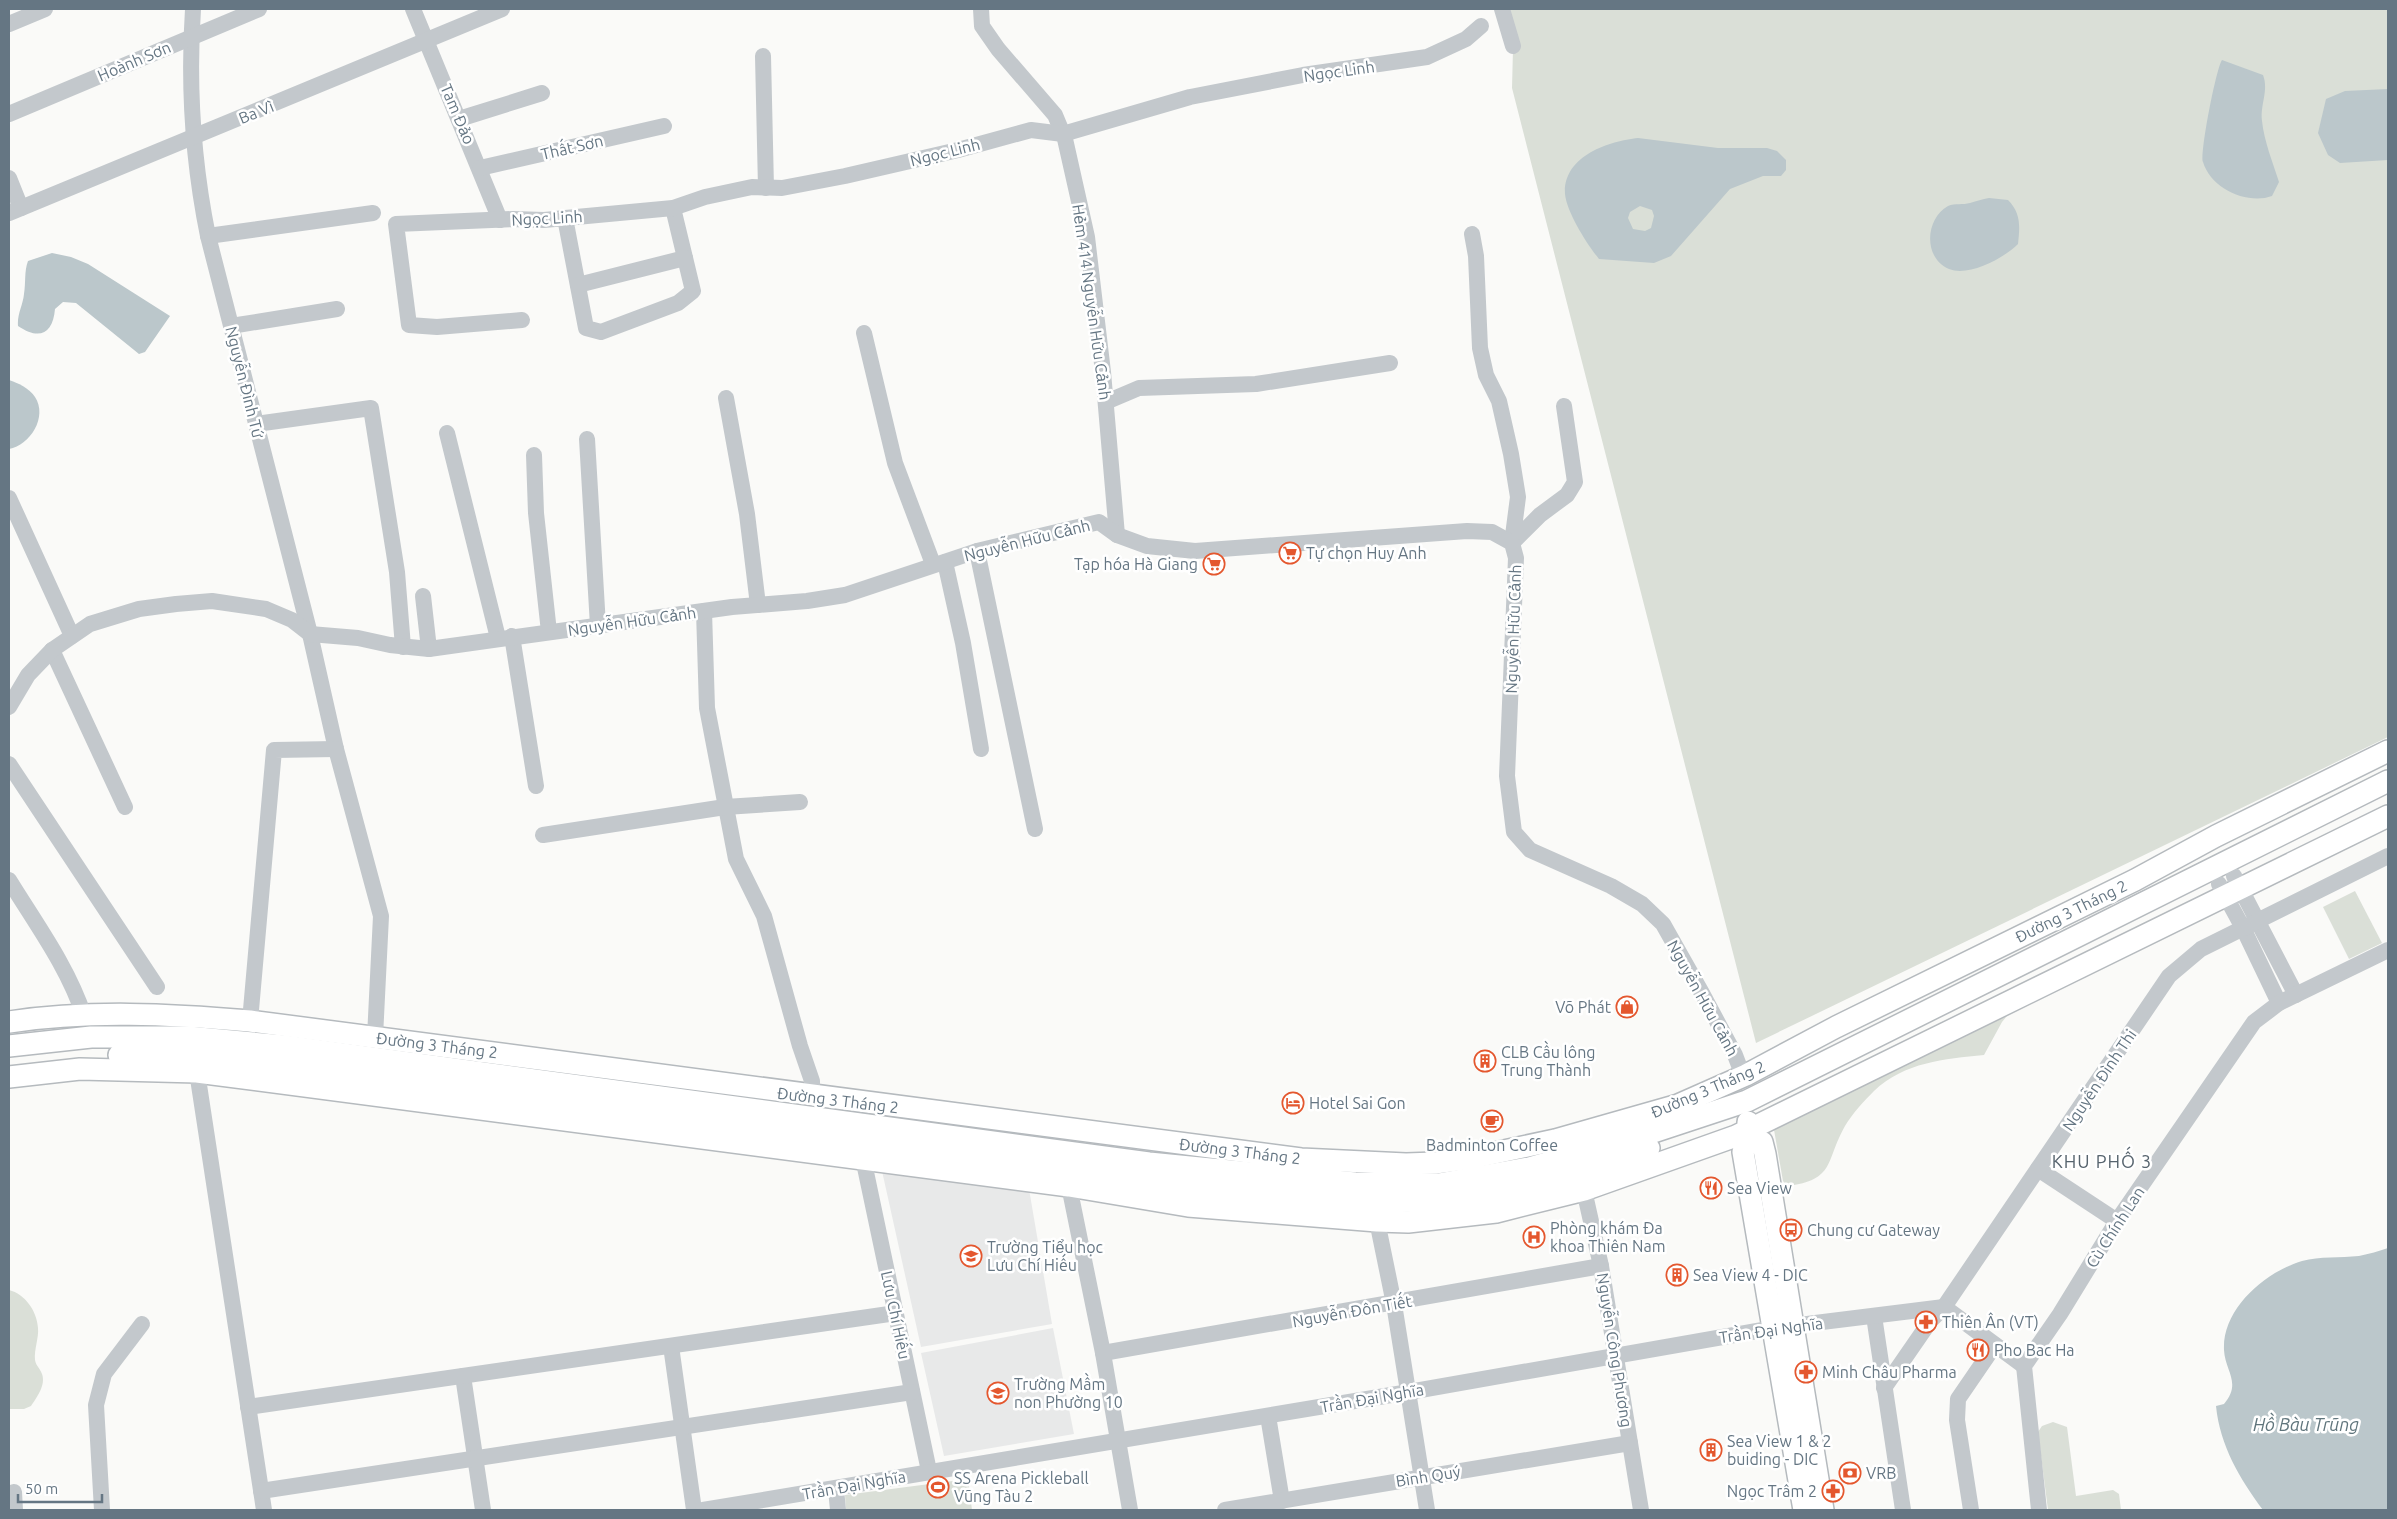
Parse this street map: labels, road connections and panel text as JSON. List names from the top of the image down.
{
  "streets": {
    "main road": ["Đường 3 Tháng 2"],
    "street": [
      "Hoành Sơn",
      "Ngọc Linh",
      "Ba Vì",
      "Tam Đảo",
      "Thất Sơn",
      "Hẻm 414 Nguyễn Hữu Cảnh",
      "Nguyễn Đình Tứ",
      "Nguyễn Hữu Cảnh",
      "Nguyễn Đình Thi",
      "Cù Chính Lan",
      "Nguyễn Đôn Tiết",
      "Lưu Chí Hiếu",
      "Trần Đại Nghĩa",
      "Nguyễn Công Phương",
      "Bình Quý"
    ]
  },
  "crossings": [
    ["Hoành Sơn", "Nguyễn Đình Tứ"],
    ["Ngọc Linh", "Tam Đảo"],
    ["Ngọc Linh", "Hẻm 414 Nguyễn Hữu Cảnh"],
    ["Ba Vì", "Tam Đảo"],
    ["Ba Vì", "Nguyễn Đình Tứ"],
    ["Tam Đảo", "Thất Sơn"],
    ["Hẻm 414 Nguyễn Hữu Cảnh", "Nguyễn Hữu Cảnh"],
    ["Nguyễn Đình Tứ", "Nguyễn Hữu Cảnh"],
    ["Nguyễn Đình Tứ", "Đường 3 Tháng 2"],
    ["Nguyễn Hữu Cảnh", "Đường 3 Tháng 2"],
    ["Đường 3 Tháng 2", "Lưu Chí Hiếu"],
    ["Đường 3 Tháng 2", "Nguyễn Công Phương"],
    ["Nguyễn Đình Thi", "Trần Đại Nghĩa"],
    ["Nguyễn Đôn Tiết", "Nguyễn Công Phương"],
    ["Lưu Chí Hiếu", "Trần Đại Nghĩa"],
    ["Trần Đại Nghĩa", "Nguyễn Công Phương"],
    ["Nguyễn Công Phương", "Bình Quý"]
  ],
  "districts": ["KHU PHỐ 3"],
  "water": ["Hồ Bàu Trũng"],
  "places": {
    "supermarket": ["Tự chọn Huy Anh", "Tạp hóa Hà Giang"],
    "shop": ["Võ Phát"],
    "building": ["CLB Cầu lông Trung Thành", "Sea View 4 - DIC", "Sea View 1 & 2 buiding - DIC"],
    "hotel": ["Hotel Sai Gon"],
    "cafe": ["Badminton Coffee"],
    "restaurant": ["Sea View", "Pho Bac Ha"],
    "bus stop": ["Chung cư Gateway"],
    "hospital": ["Phòng khám Đa khoa Thiên Nam"],
    "school or university": ["Trường Tiểu học Lưu Chí Hiếu", "Trường Mầm non Phường 10"],
    "pharmacy": ["Thiên Ân (VT)", "Minh Châu Pharma", "Ngọc Trâm 2"],
    "bank": ["VRB"],
    "sports": ["SS Arena Pickleball Vũng Tàu 2"]
  },
  "scale_bar": "50 m"
}
